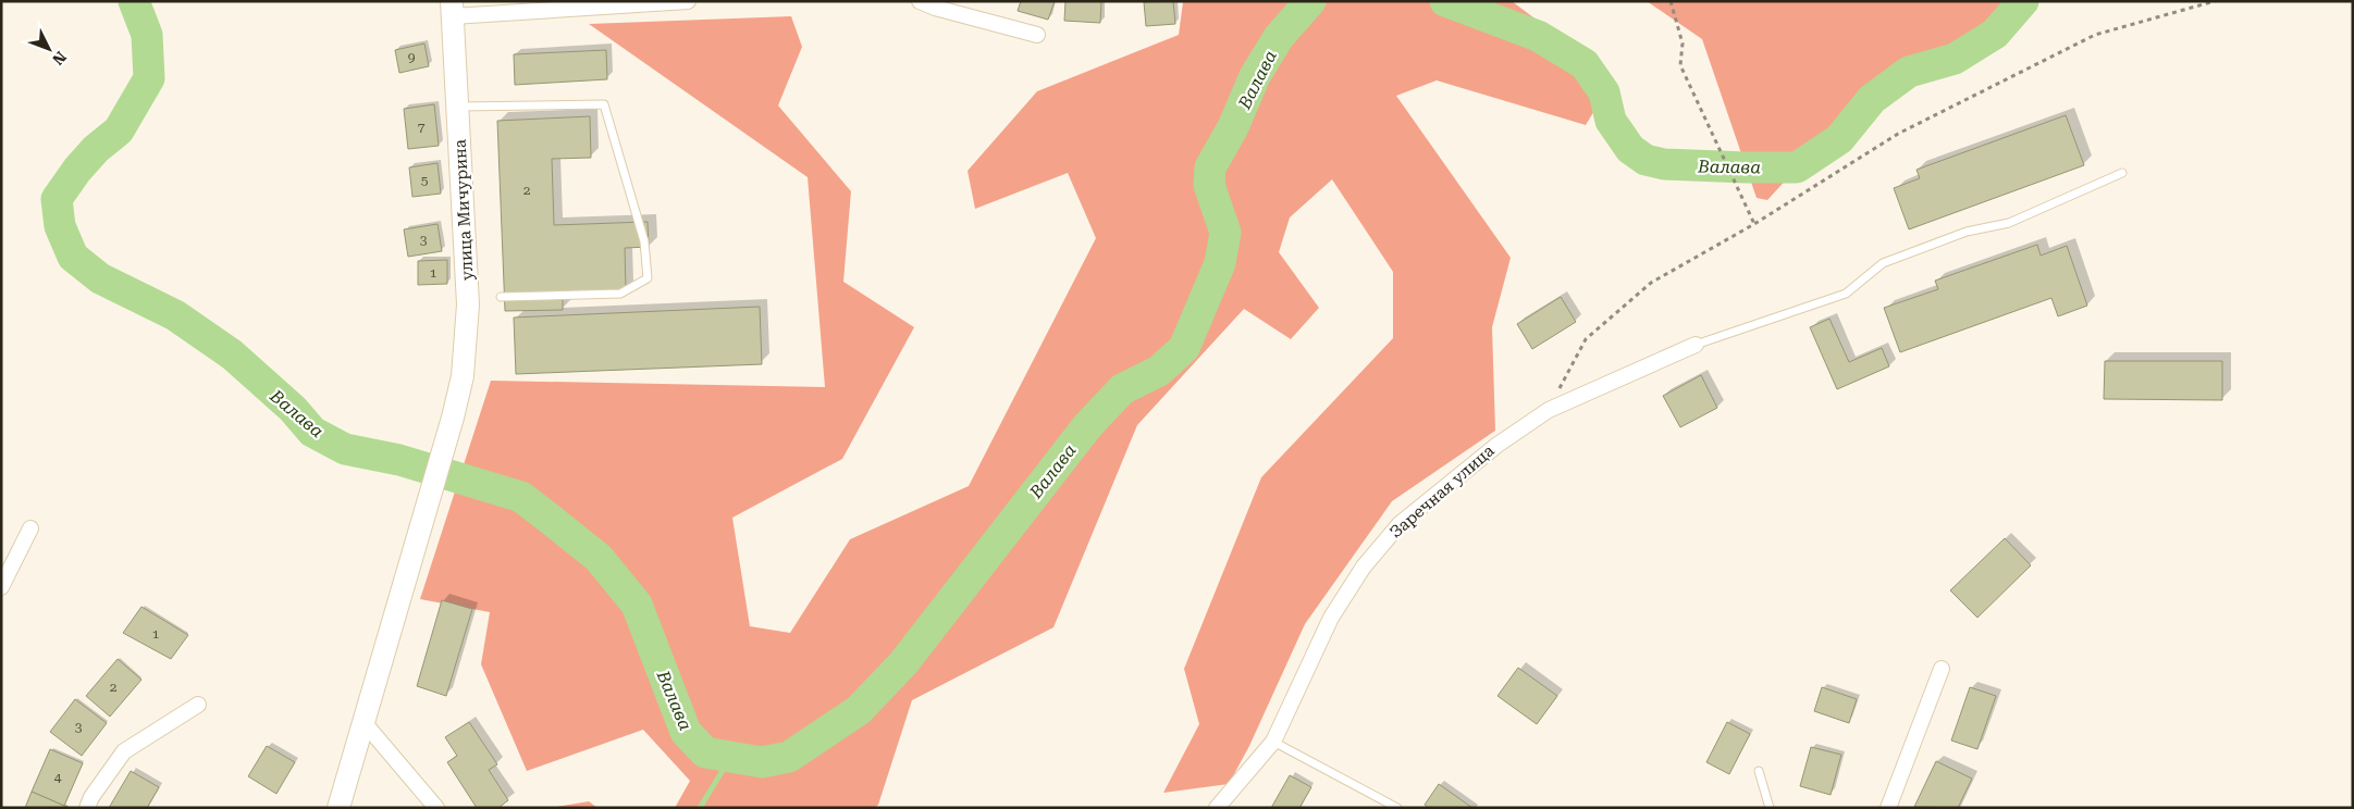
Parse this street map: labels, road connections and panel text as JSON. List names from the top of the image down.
{
  "streets": {
    "main road": ["улица Мичурина"],
    "street": ["Заречная улица"]
  },
  "water": ["Валава"],
  "house_numbers": [
    "9",
    "7",
    "5",
    "2",
    "3",
    "1",
    "1",
    "2",
    "3",
    "4"
  ],
  "north": "bottom right"
}
